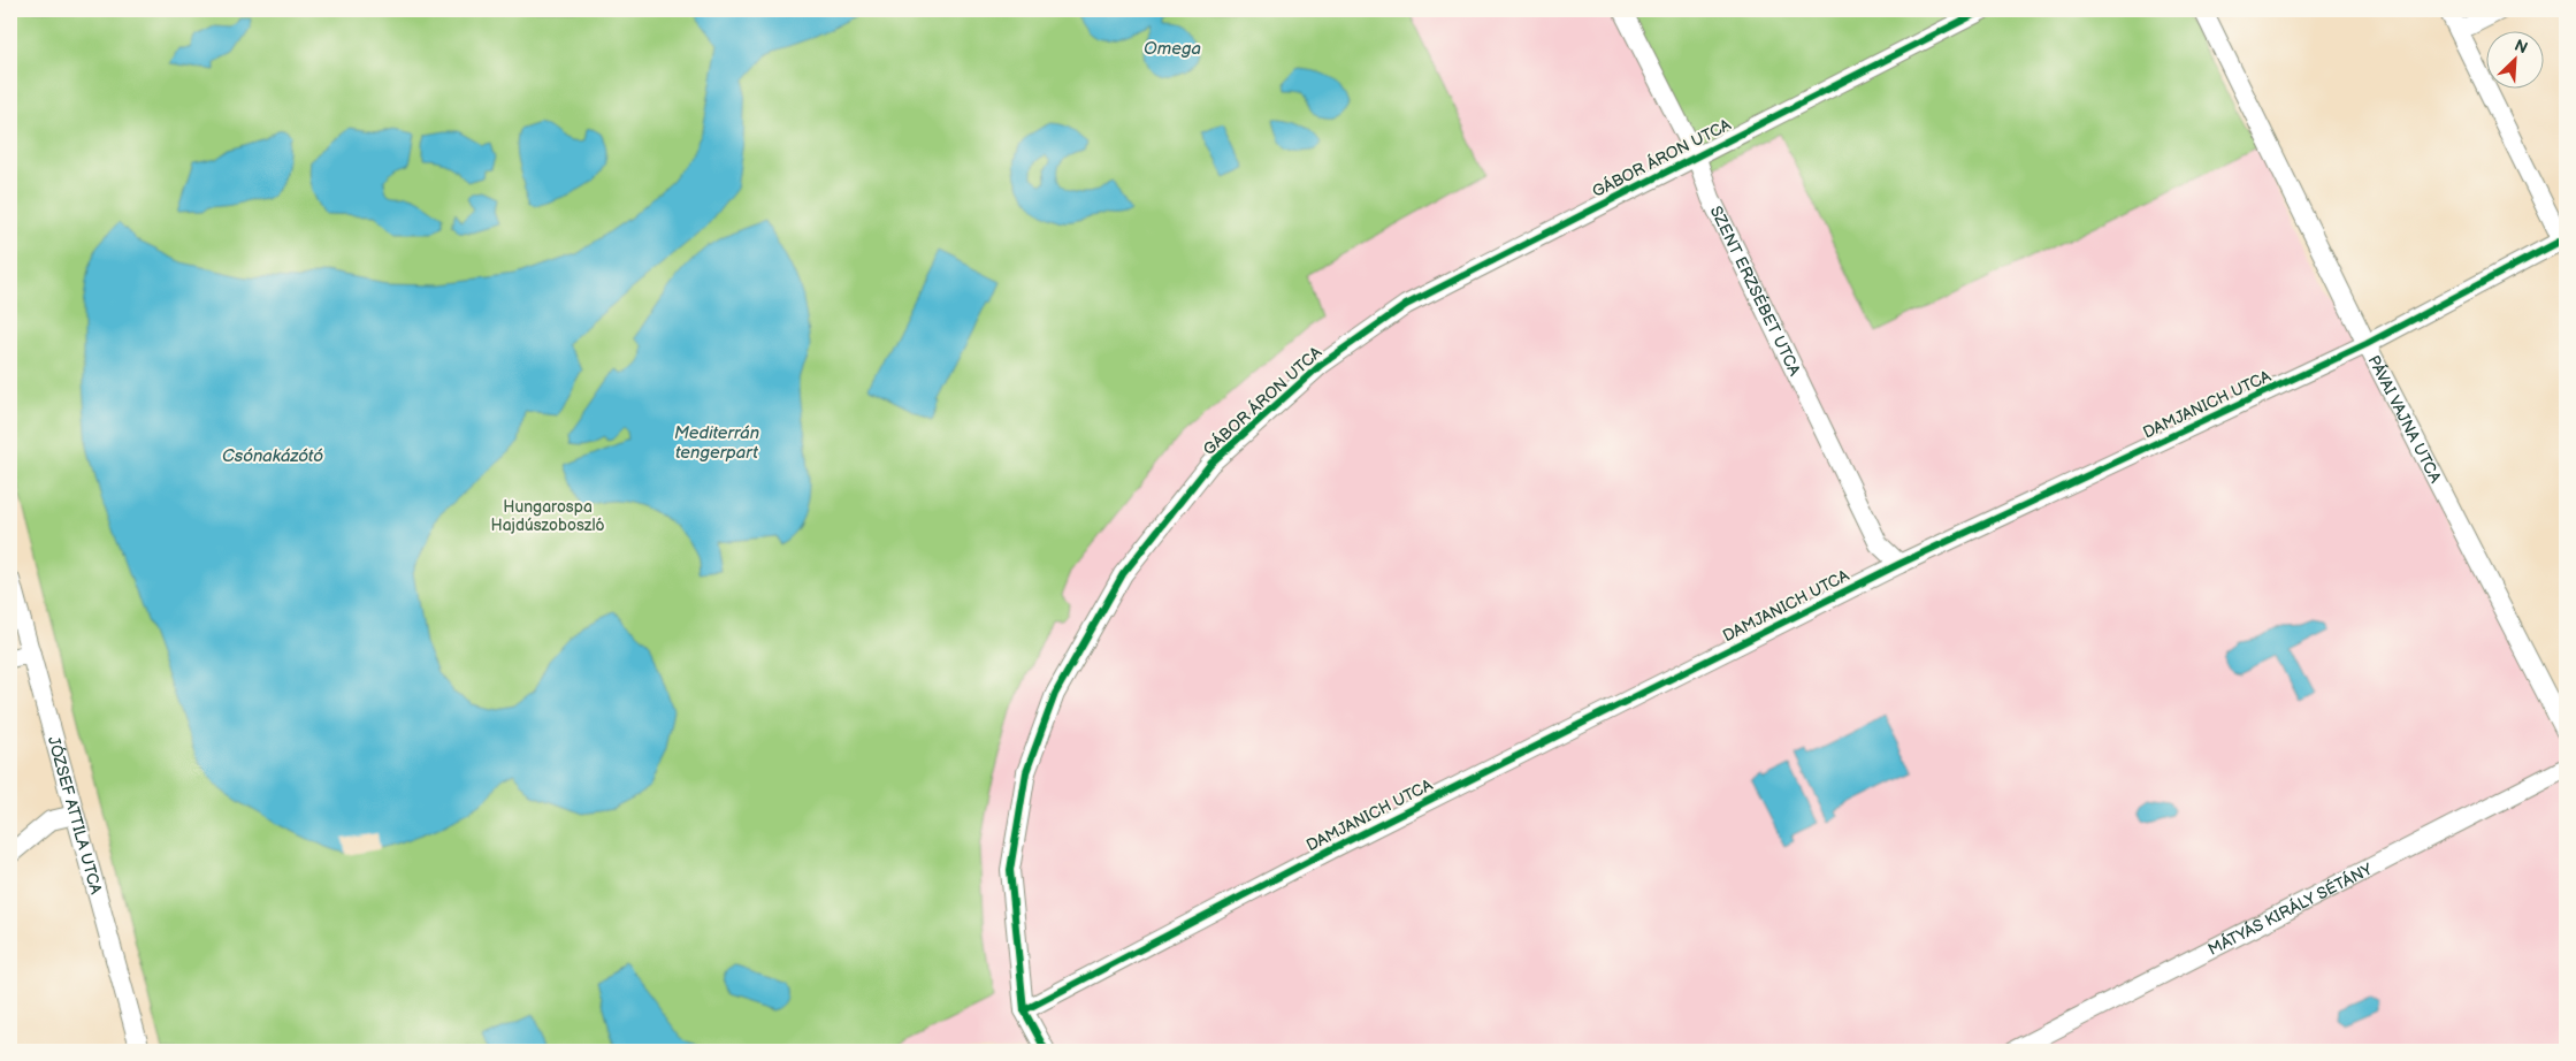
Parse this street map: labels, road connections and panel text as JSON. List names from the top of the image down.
{
  "streets": {
    "street": [
      "GÁBOR ÁRON UTCA",
      "SZENT ERZSÉBET UTCA",
      "DAMJANICH UTCA",
      "PÁVAI VAJNA UTCA",
      "JÓZSEF ATTILA UTCA",
      "MÁTYÁS KIRÁLY SÉTÁNY"
    ]
  },
  "crossings": [
    ["GÁBOR ÁRON UTCA", "SZENT ERZSÉBET UTCA"],
    ["GÁBOR ÁRON UTCA", "DAMJANICH UTCA"],
    ["SZENT ERZSÉBET UTCA", "DAMJANICH UTCA"],
    ["DAMJANICH UTCA", "PÁVAI VAJNA UTCA"]
  ],
  "water": ["Omega", "Mediterrán tengerpart", "Csónakázótó"],
  "parks": ["Hungarospa Hajdúszoboszló"],
  "north": "top right"
}
